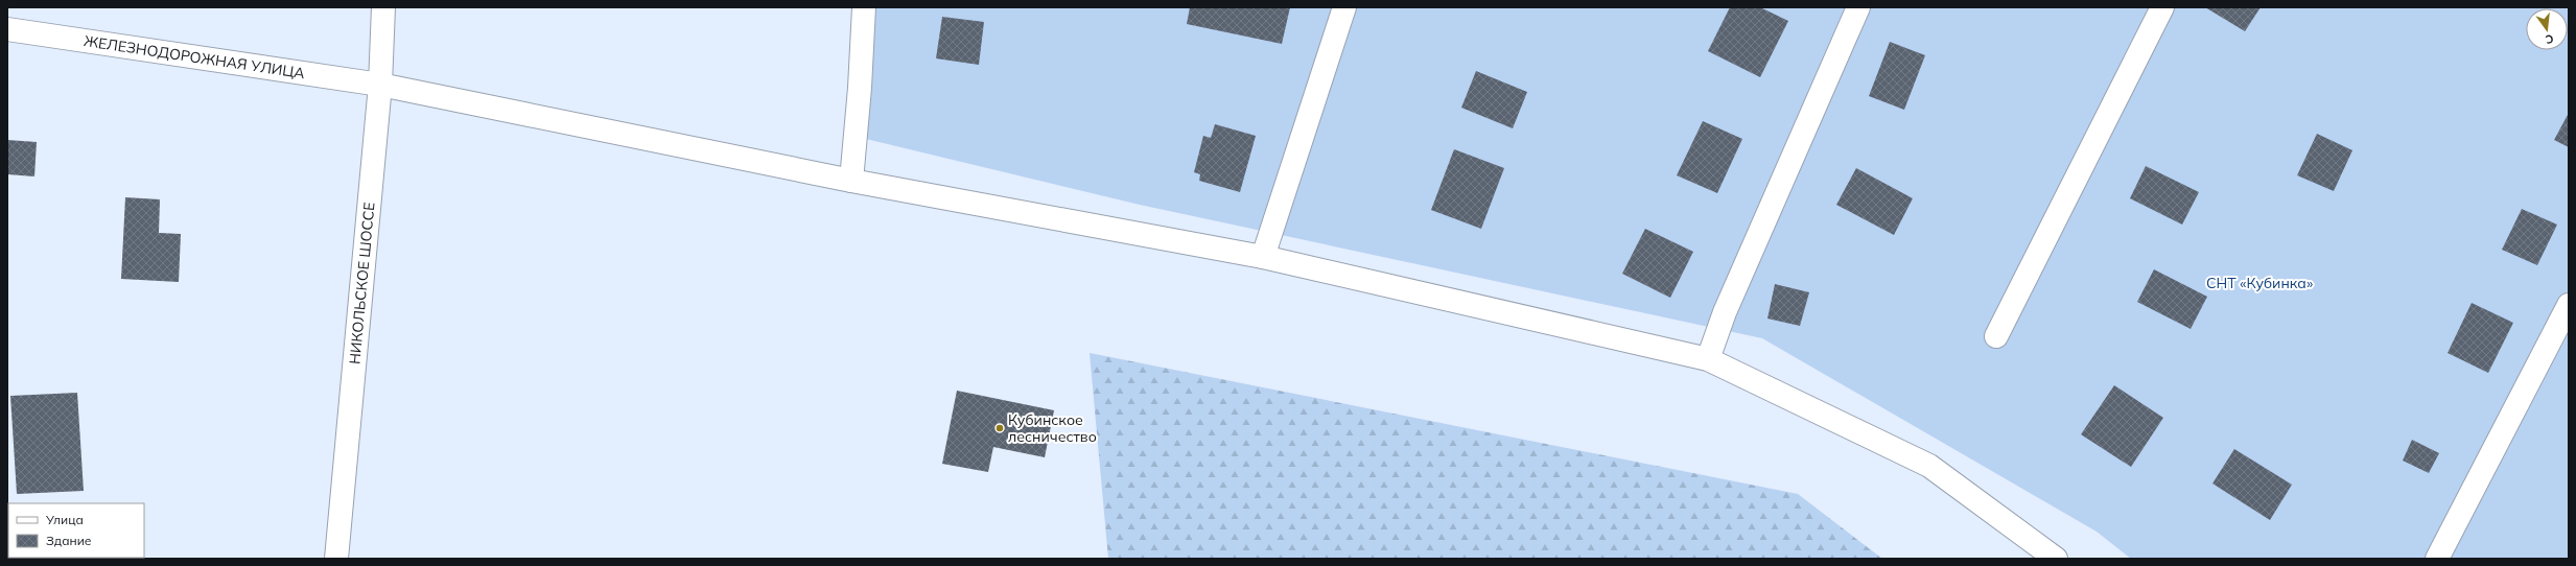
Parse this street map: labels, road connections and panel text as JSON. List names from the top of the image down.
{
  "streets": {
    "street": ["ЖЕЛЕЗНОДОРОЖНАЯ УЛИЦА", "НИКОЛЬСКОЕ ШОССЕ"]
  },
  "crossings": [
    ["ЖЕЛЕЗНОДОРОЖНАЯ УЛИЦА", "НИКОЛЬСКОЕ ШОССЕ"]
  ],
  "parks": ["СНТ «Кубинка»"],
  "places": ["Кубинское лесничество"],
  "legend": ["Улица", "Здание"],
  "north": "bottom"
}
